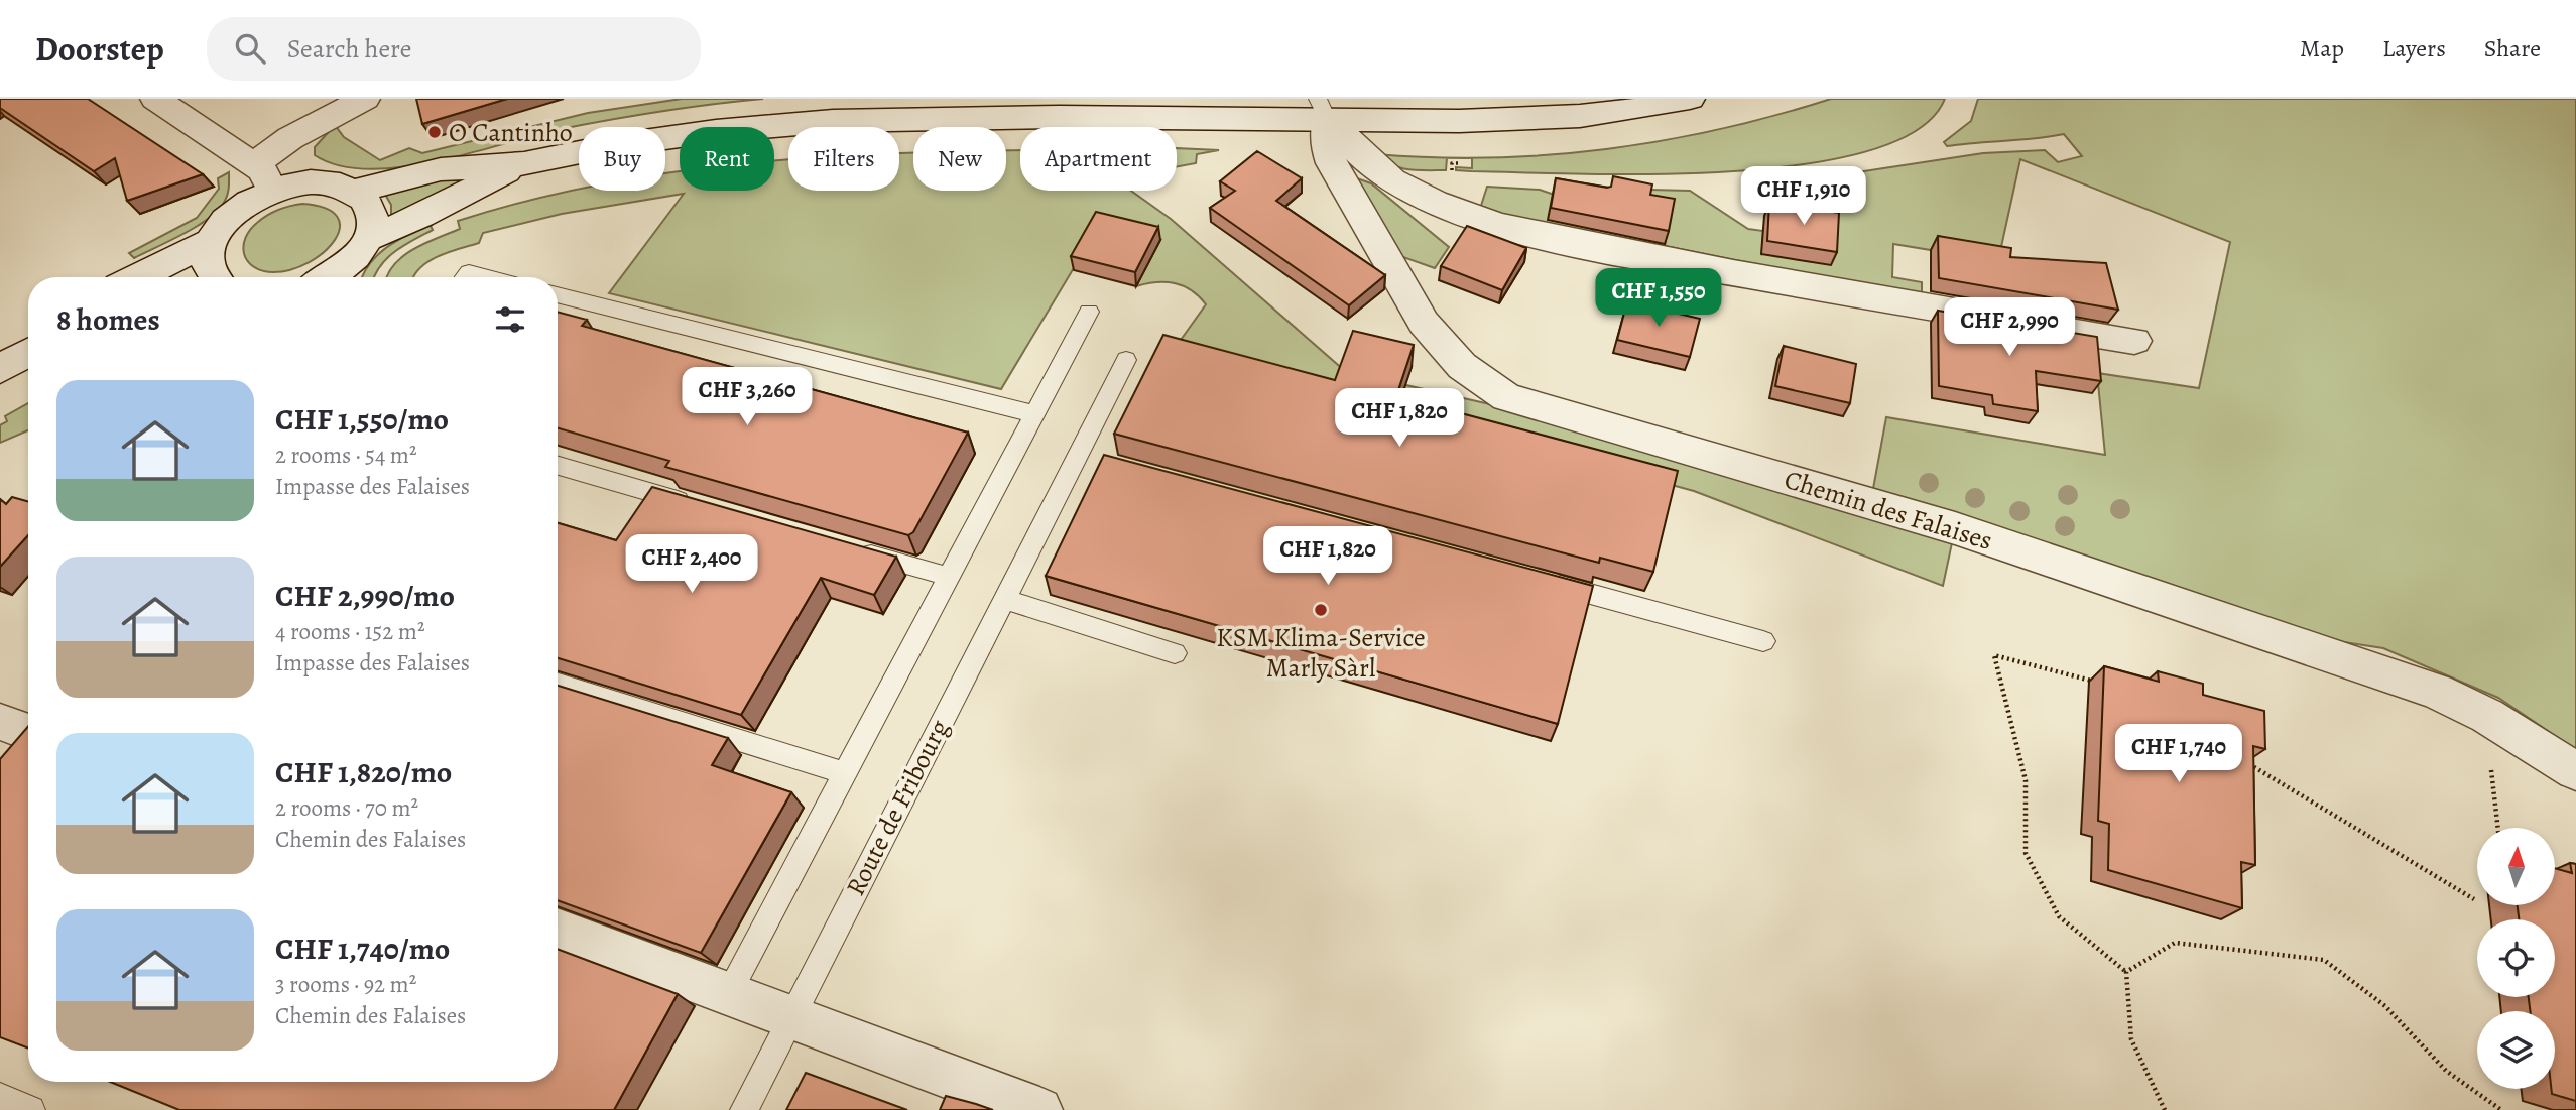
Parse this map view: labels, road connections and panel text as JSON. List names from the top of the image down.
{
  "streets": {
    "street": ["Chemin des Falaises"],
    "lane": ["Route de Fribourg"]
  },
  "places": ["O Cantinho", "KSM Klima-Service Marly Sàrl"],
  "north": "top",
  "page": {
    "header": "Doorstep",
    "search": "Search here",
    "nav": ["Map", "Layers", "Share"],
    "chip": [
      "Buy",
      "Rent",
      "Filters",
      "New",
      "Apartment"
    ],
    "price": [
      "CHF 1,910",
      "CHF 1,550",
      "CHF 2,990",
      "CHF 3,260",
      "CHF 1,820",
      "CHF 1,820",
      "CHF 2,400",
      "CHF 1,740"
    ],
    "heading": "8 homes",
    "list": [
      {
        "name": "CHF 1,550/mo",
        "note": "2 rooms · 54 m² · Impasse des Falaises"
      },
      {
        "name": "CHF 2,990/mo",
        "note": "4 rooms · 152 m² · Impasse des Falaises"
      },
      {
        "name": "CHF 1,820/mo",
        "note": "2 rooms · 70 m² · Chemin des Falaises"
      },
      {
        "name": "CHF 1,740/mo",
        "note": "3 rooms · 92 m² · Chemin des Falaises"
      }
    ]
  }
}
